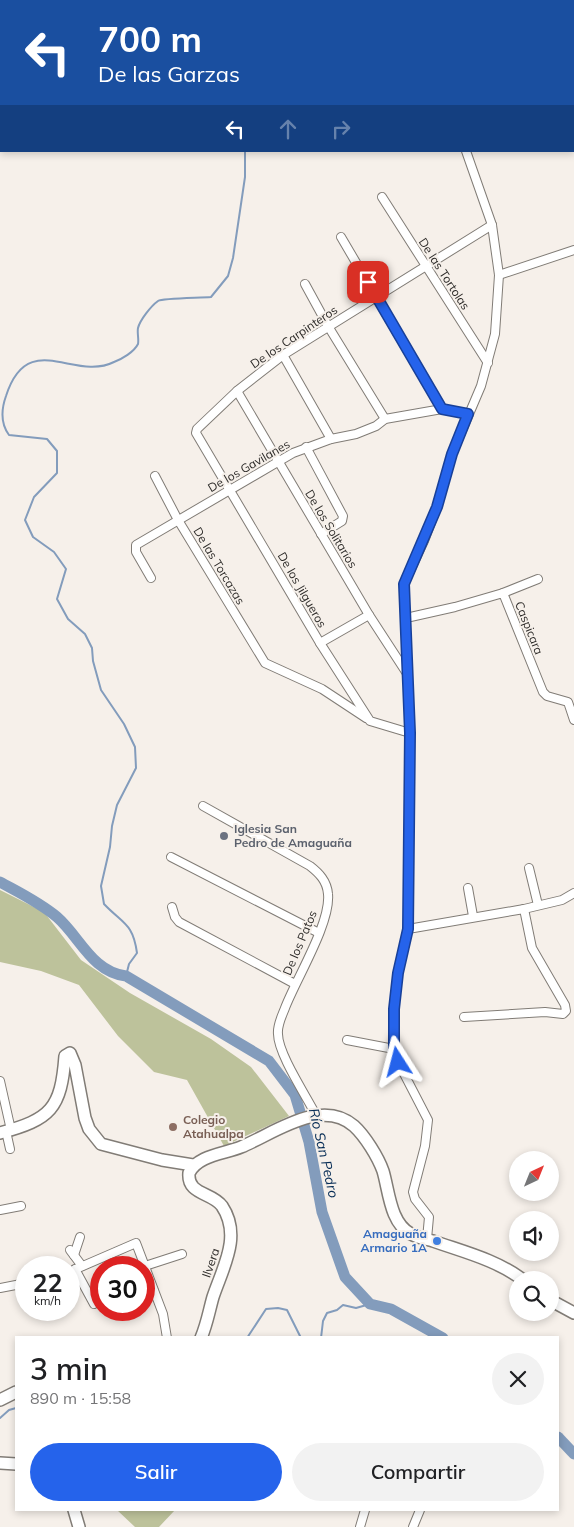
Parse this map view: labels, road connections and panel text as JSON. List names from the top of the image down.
{
  "streets": {
    "street": [
      "De las Tortolas",
      "De los Carpinteros",
      "De los Gavilanes",
      "De los Solitarios",
      "De las Torcazas",
      "De los Jilgueros",
      "Caspicara",
      "De los Patos",
      "Ilvera"
    ]
  },
  "crossings": [
    ["De las Tortolas", "De los Carpinteros"],
    ["De los Carpinteros", "De los Solitarios"],
    ["De los Carpinteros", "De los Jilgueros"],
    ["De los Gavilanes", "De los Solitarios"],
    ["De los Gavilanes", "De las Torcazas"],
    ["De los Gavilanes", "De los Jilgueros"],
    ["De las Torcazas", "De los Jilgueros"]
  ],
  "water": ["Río San Pedro"],
  "places": ["Iglesia San Pedro de Amaguaña", "Colegio Atahualpa", "Amaguaña Armario 1A"],
  "north": "top right",
  "page": {
    "turn": ["700 m", "De las Garzas"],
    "speed": "22 km/h",
    "limit": "30",
    "heading": ["3 min", "890 m · 15:58"],
    "buttons": ["Salir", "Compartir"]
  }
}
